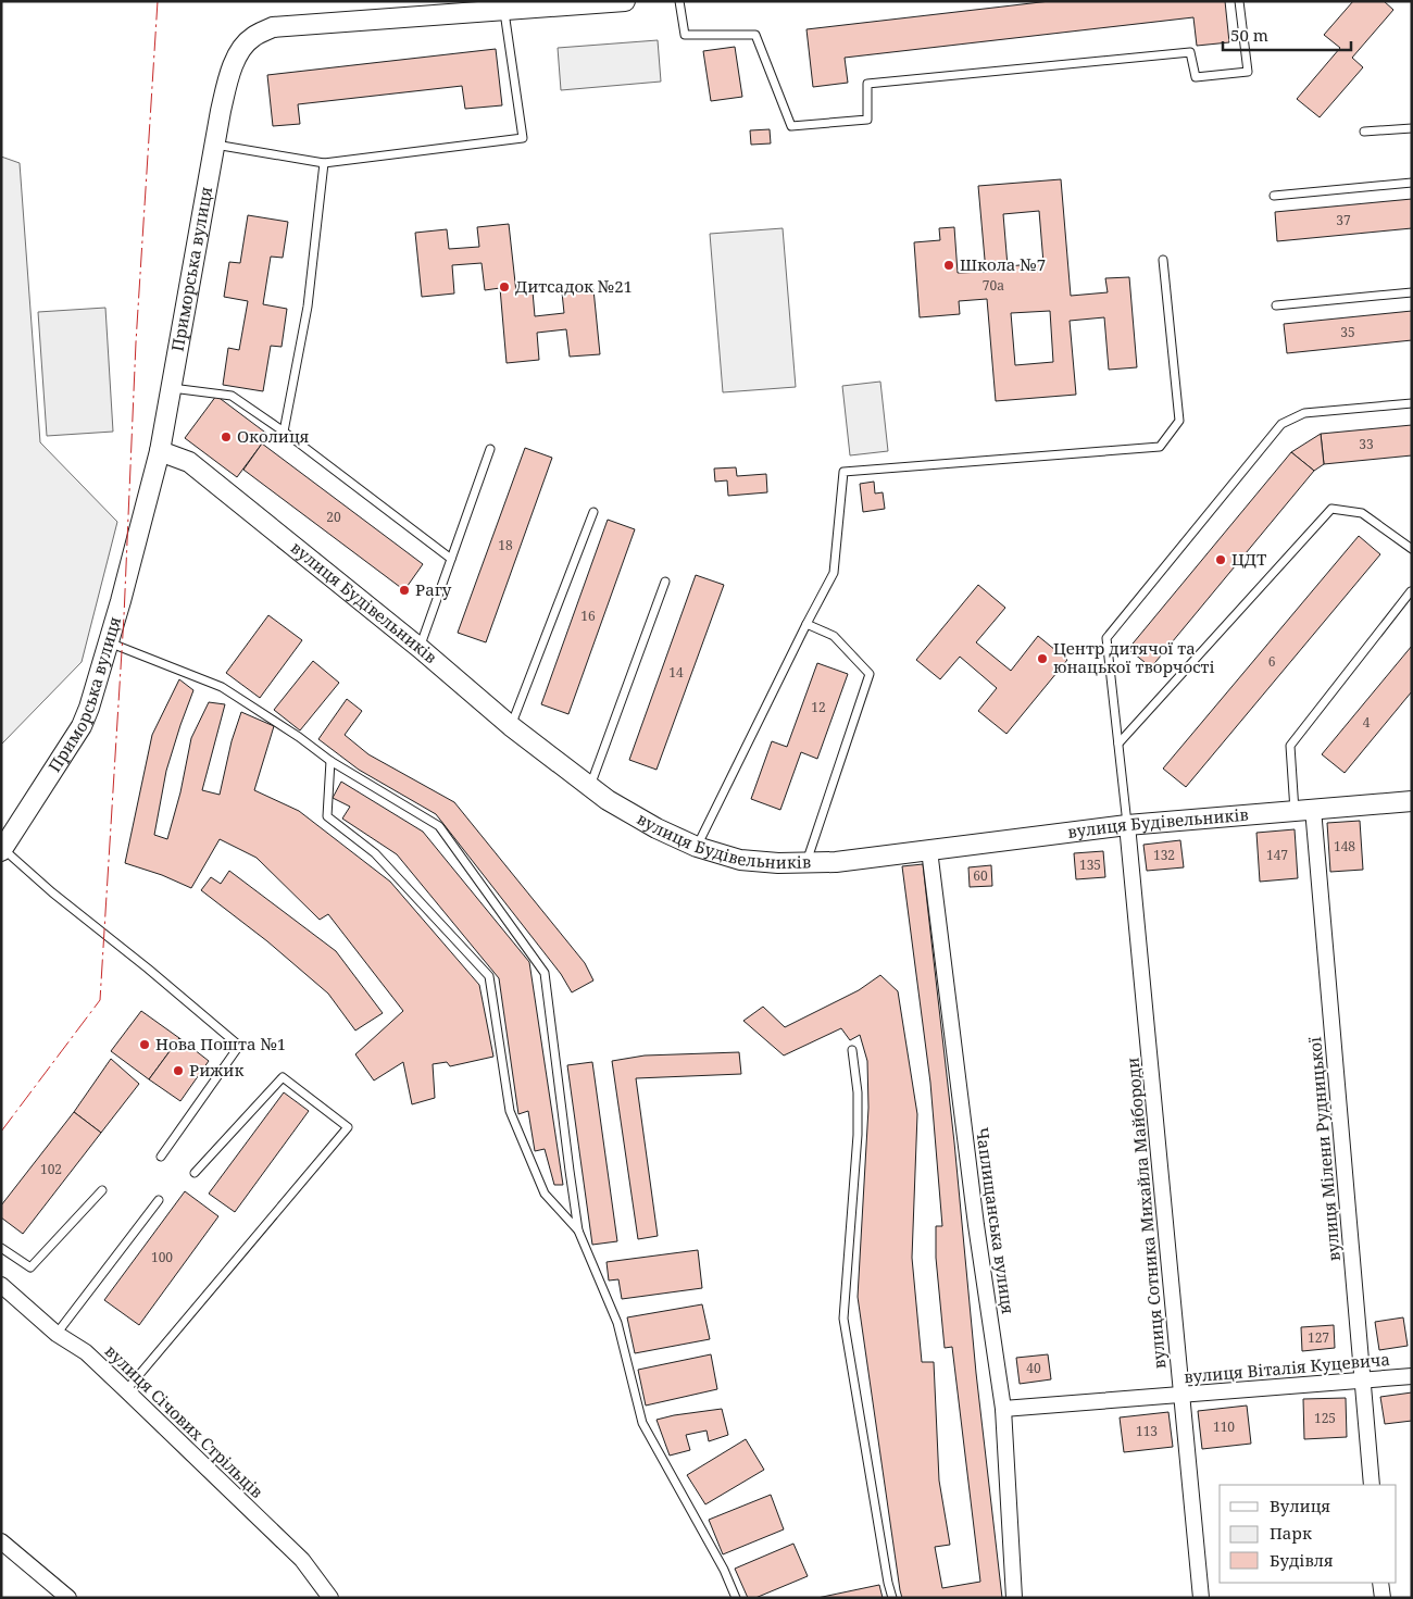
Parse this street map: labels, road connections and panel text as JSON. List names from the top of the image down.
{
  "streets": {
    "street": [
      "Приморська вулиця",
      "вулиця Будівельників",
      "вулиця Мілени Рудницької",
      "вулиця Сотника Михайла Майбороди",
      "Чаплищанська вулиця",
      "вулиця Віталія Куцевича",
      "вулиця Січових Стрільців"
    ]
  },
  "crossings": [
    ["Приморська вулиця", "вулиця Будівельників"],
    ["вулиця Будівельників", "вулиця Мілени Рудницької"],
    ["вулиця Будівельників", "вулиця Сотника Михайла Майбороди"],
    ["вулиця Будівельників", "Чаплищанська вулиця"],
    ["вулиця Мілени Рудницької", "вулиця Віталія Куцевича"],
    ["вулиця Сотника Михайла Майбороди", "вулиця Віталія Куцевича"],
    ["Чаплищанська вулиця", "вулиця Віталія Куцевича"]
  ],
  "places": [
    "Школа №7",
    "Дитсадок №21",
    "Околиця",
    "ЦДТ",
    "Рагу",
    "Центр дитячої та юнацької творчості",
    "Нова Пошта №1",
    "Рижик"
  ],
  "house_numbers": [
    "37",
    "70а",
    "35",
    "33",
    "20",
    "18",
    "16",
    "6",
    "14",
    "12",
    "4",
    "148",
    "132",
    "147",
    "135",
    "60",
    "102",
    "100",
    "127",
    "40",
    "125",
    "110",
    "113"
  ],
  "legend": ["Вулиця", "Парк", "Будівля"],
  "scale_bar": "50 m"
}
